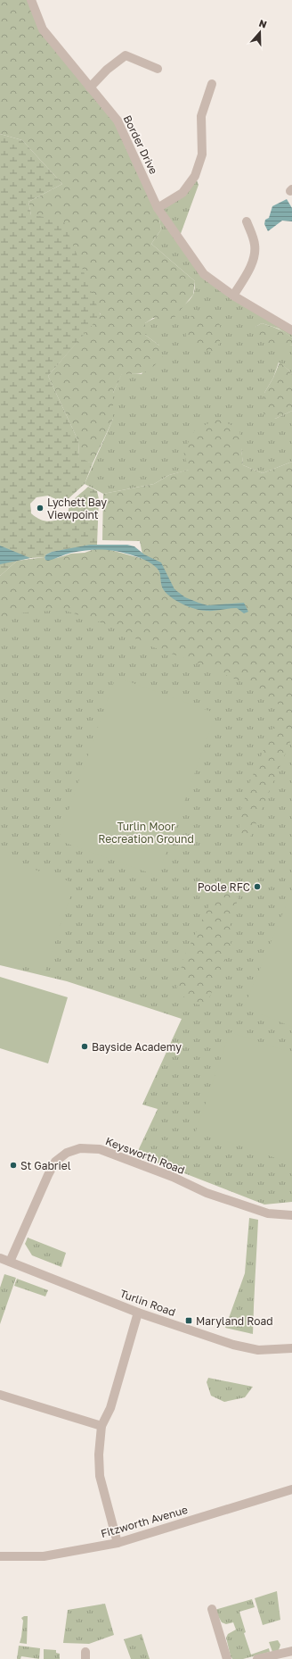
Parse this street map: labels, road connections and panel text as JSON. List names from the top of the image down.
{
  "streets": {
    "street": [
      "Border Drive",
      "Keysworth Road",
      "Turlin Road",
      "Fitzworth Avenue"
    ]
  },
  "crossings": [
    ["Keysworth Road", "Turlin Road"]
  ],
  "parks": ["Turlin Moor Recreation Ground"],
  "places": {
    "other": [
      "Lychett Bay Viewpoint",
      "Poole RFC",
      "Bayside Academy",
      "St Gabriel"
    ],
    "transit": ["Maryland Road"]
  },
  "north": "top"
}
